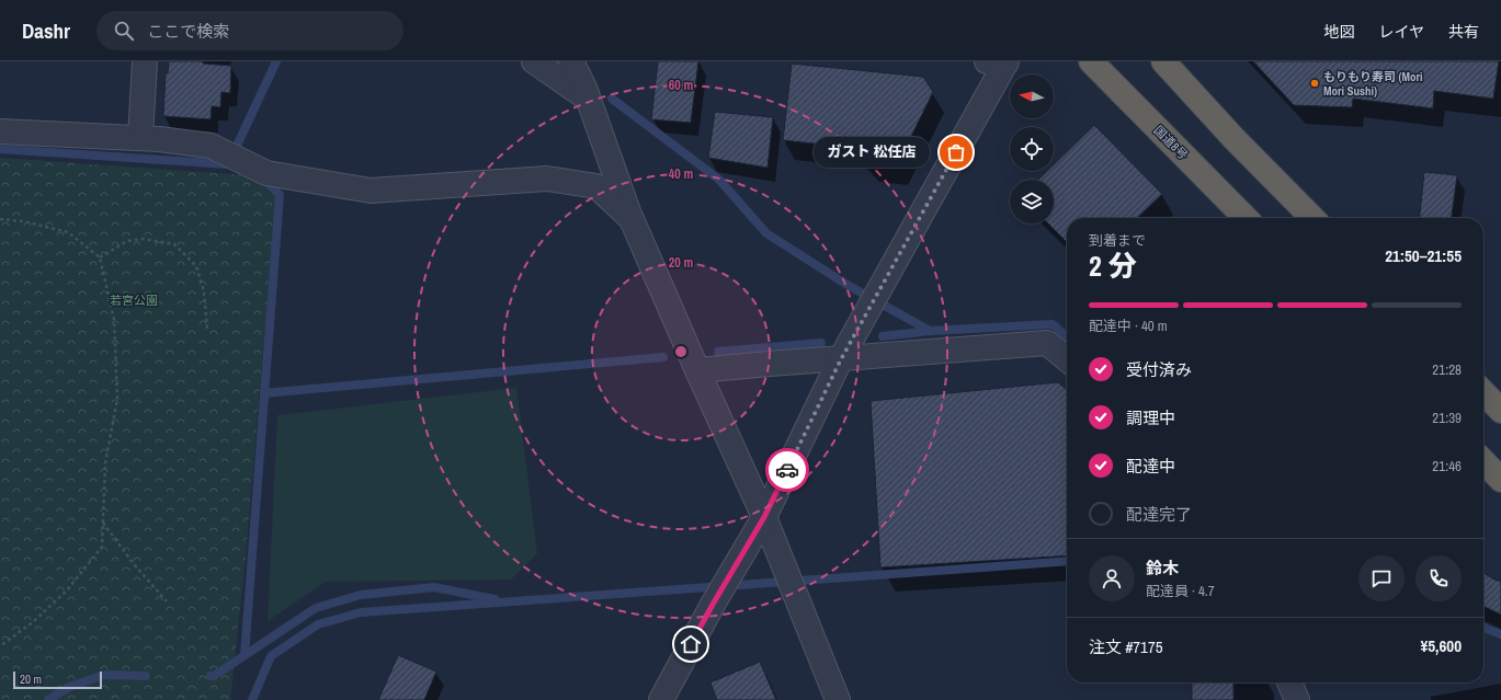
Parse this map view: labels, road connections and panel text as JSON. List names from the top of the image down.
{
  "streets": {
    "highway": ["国道8号"]
  },
  "parks": ["若宮公園"],
  "places": ["もりもり寿司 (Mori Mori Sushi)", "ガスト 松任店"],
  "scale_bar": "20 m",
  "north": "left",
  "page": {
    "header": "Dashr",
    "search": "ここで検索",
    "nav": ["地図", "レイヤ", "共有"],
    "bubble": "ガスト 松任店",
    "heading": ["2 分", "到着まで", "21:50–21:55"],
    "panel": [
      "鈴木",
      "配達員 · 4.7",
      "注文 #7175",
      "¥5,600"
    ],
    "bar": "配達中 · 40 m",
    "list": [
      ["受付済み", "21:28"],
      ["調理中", "21:39"],
      ["配達中", "21:46"],
      "配達完了"
    ],
    "scale": "20 m"
  },
  "rings": ["60 m", "40 m", "20 m"]
}
